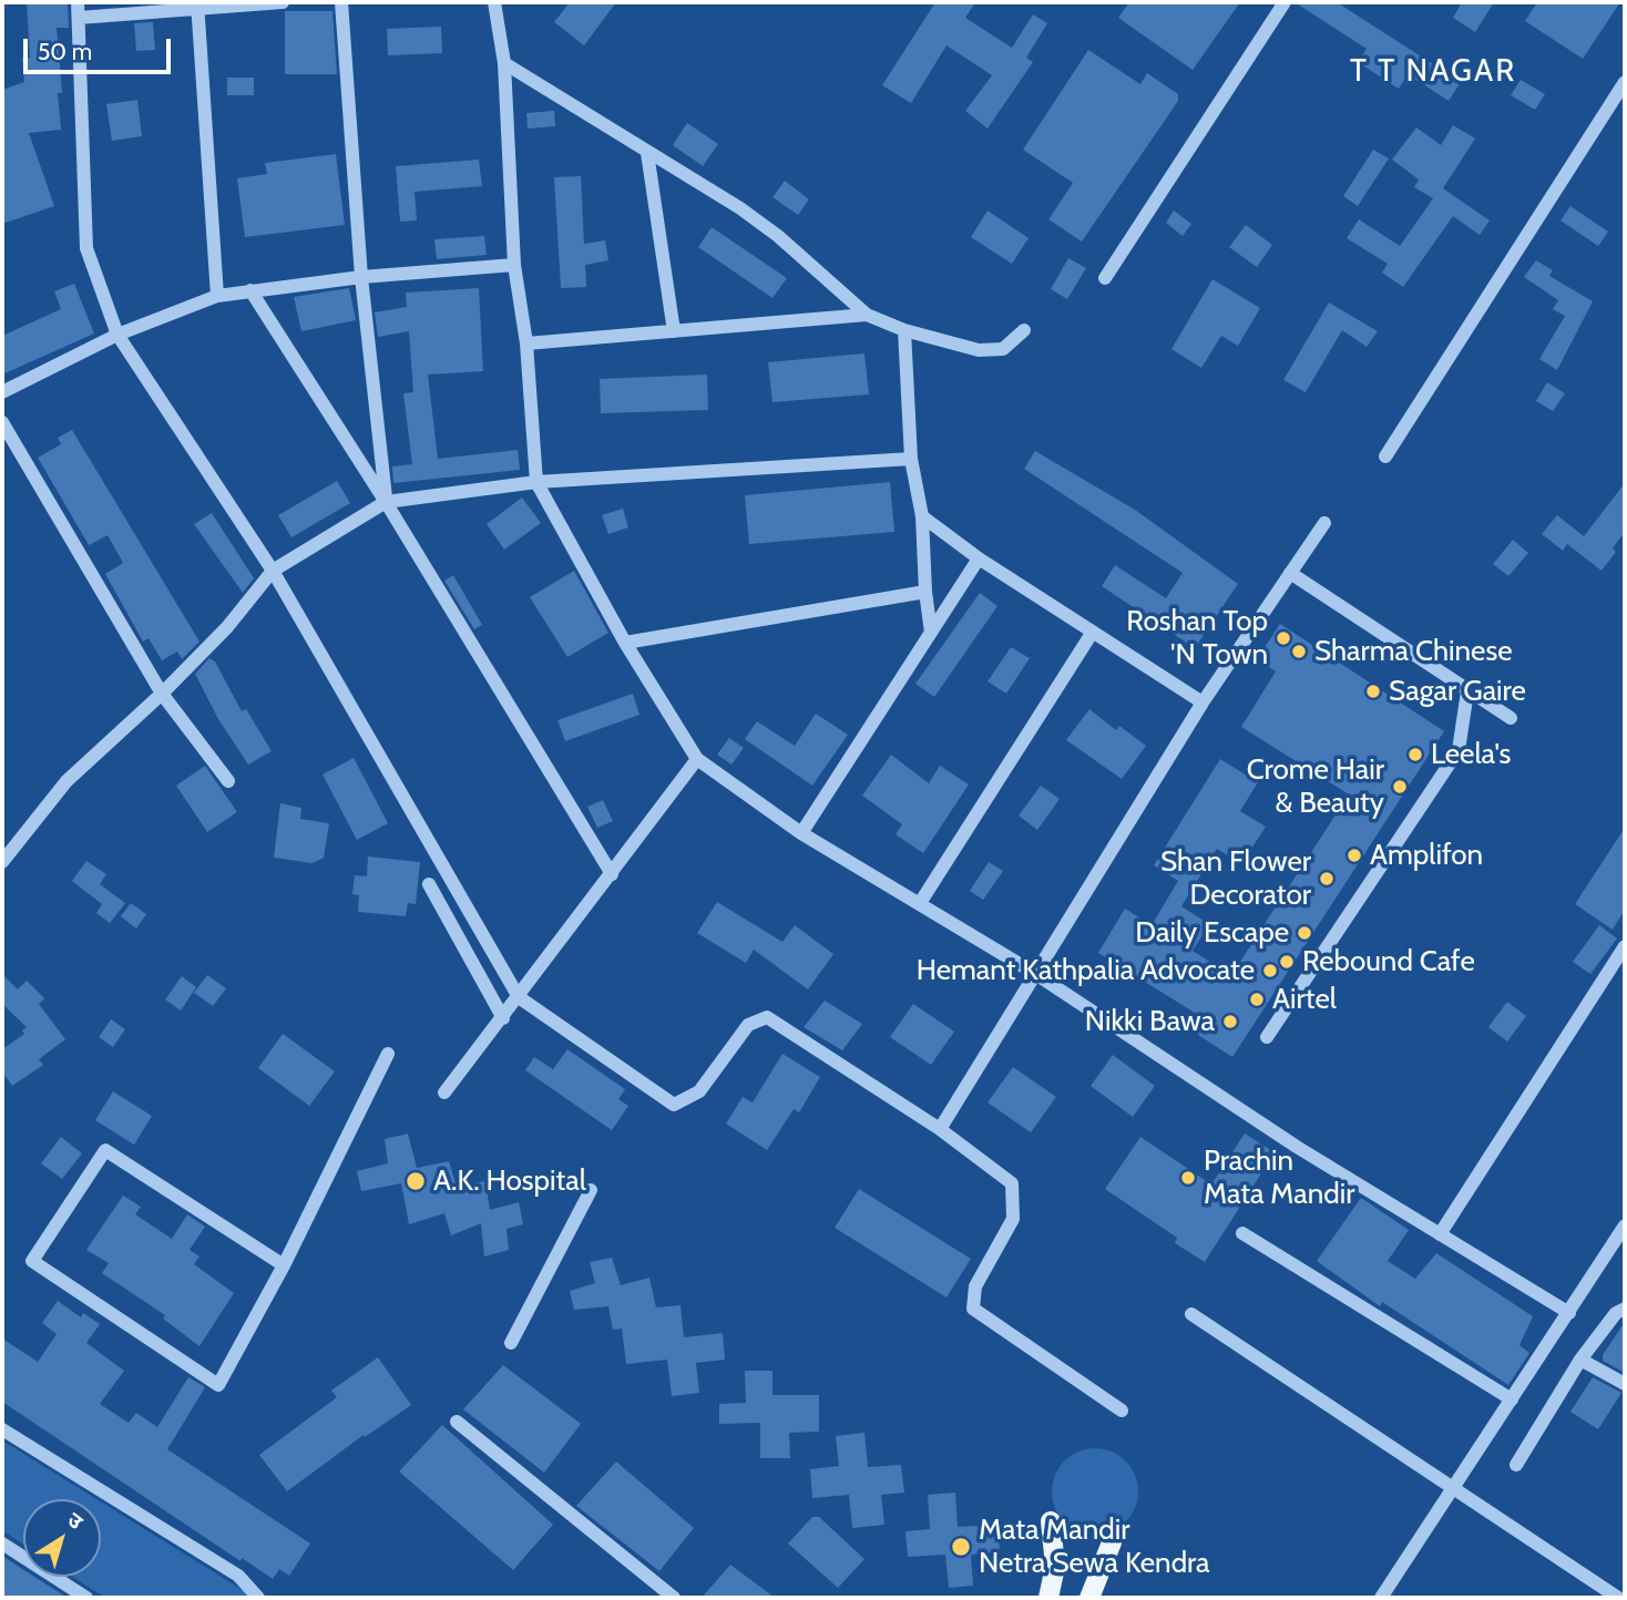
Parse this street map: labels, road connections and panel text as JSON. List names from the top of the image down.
{
  "districts": ["T T NAGAR"],
  "places": [
    "Roshan Top 'N Town",
    "Sharma Chinese",
    "Sagar Gaire",
    "Leela's",
    "Crome Hair & Beauty",
    "Amplifon",
    "Shan Flower Decorator",
    "Daily Escape",
    "Rebound Cafe",
    "Hemant Kathpalia Advocate",
    "Airtel",
    "Nikki Bawa",
    "Prachin Mata Mandir",
    "A.K. Hospital",
    "Mata Mandir Netra Sewa Kendra"
  ],
  "scale_bar": "50 m",
  "north": "top right"
}
